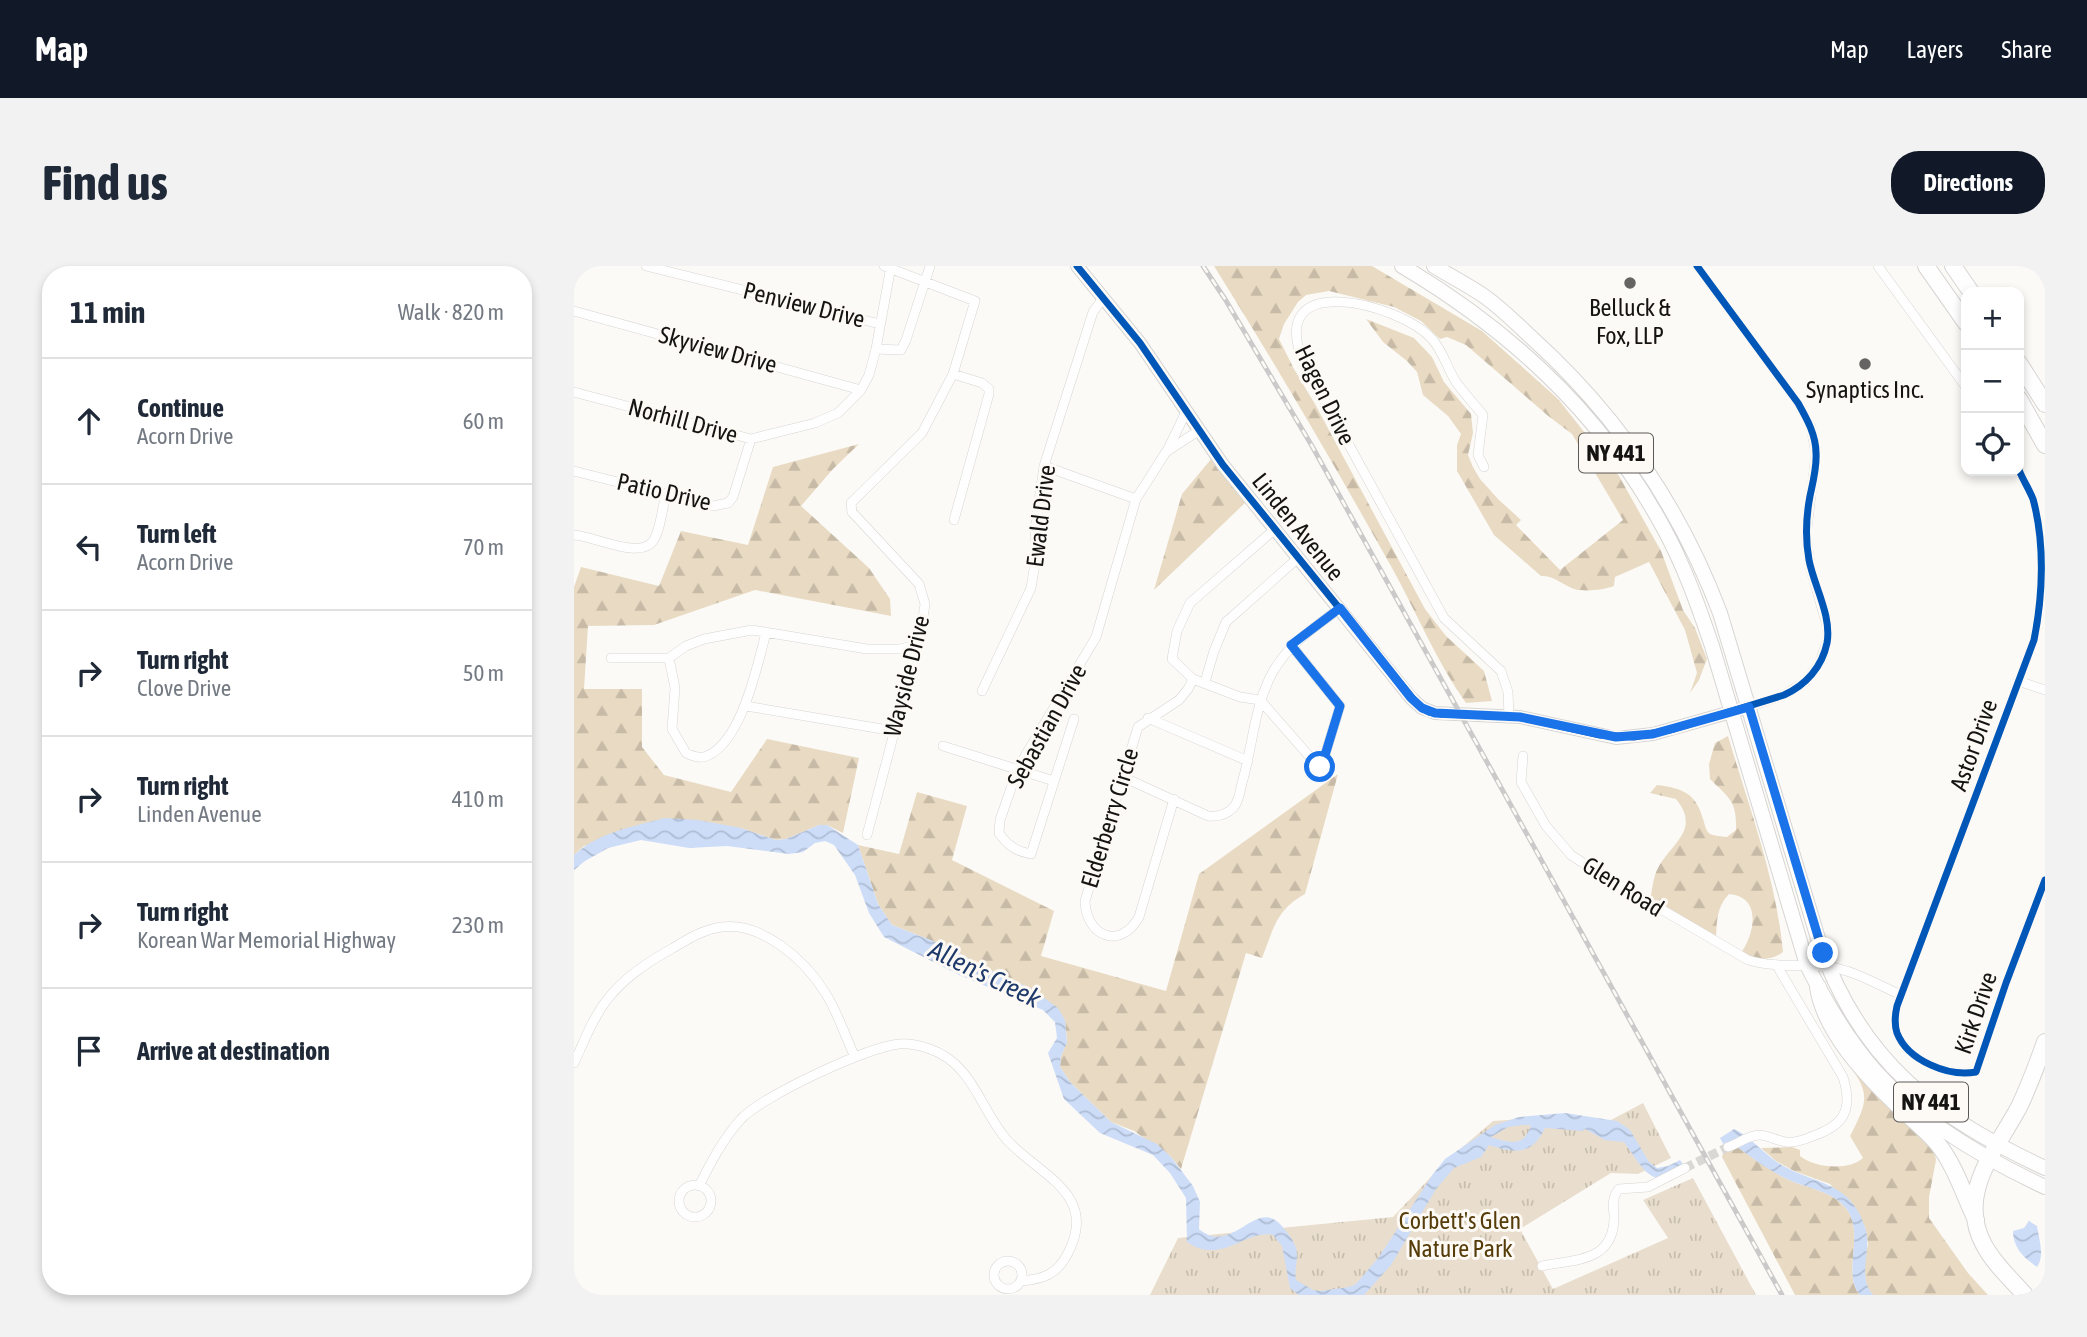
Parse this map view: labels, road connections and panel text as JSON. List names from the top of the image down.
{
  "streets": {
    "main road": ["NY 441"],
    "street": [
      "Penview Drive",
      "Skyview Drive",
      "Hagen Drive",
      "Norhill Drive",
      "Patio Drive",
      "Ewald Drive",
      "Linden Avenue",
      "Wayside Drive",
      "Sebastian Drive",
      "Astor Drive",
      "Elderberry Circle",
      "Glen Road",
      "Kirk Drive"
    ]
  },
  "crossings": [
    ["Penview Drive", "Norhill Drive"],
    ["Skyview Drive", "Norhill Drive"],
    ["Hagen Drive", "Linden Avenue"],
    ["Norhill Drive", "Patio Drive"],
    ["NY 441", "Linden Avenue"],
    ["NY 441", "Glen Road"],
    ["Ewald Drive", "Linden Avenue"],
    ["Linden Avenue", "Sebastian Drive"],
    ["Astor Drive", "Kirk Drive"]
  ],
  "water": ["Allen's Creek"],
  "parks": ["Corbett's Glen Nature Park"],
  "places": ["Belluck & Fox, LLP", "Synaptics Inc."],
  "page": {
    "header": "Map",
    "nav": ["Map", "Layers", "Share"],
    "buttons": "Directions",
    "title": "Find us",
    "heading": ["11 min", "Walk · 820 m"],
    "map_buttons": ["+", "−"],
    "list": [
      ["Continue", "Acorn Drive", "60 m"],
      ["Turn left", "Acorn Drive", "70 m"],
      ["Turn right", "Clove Drive", "50 m"],
      ["Turn right", "Linden Avenue", "410 m"],
      ["Turn right", "Korean War Memorial Highway", "230 m"],
      "Arrive at destination"
    ]
  }
}
